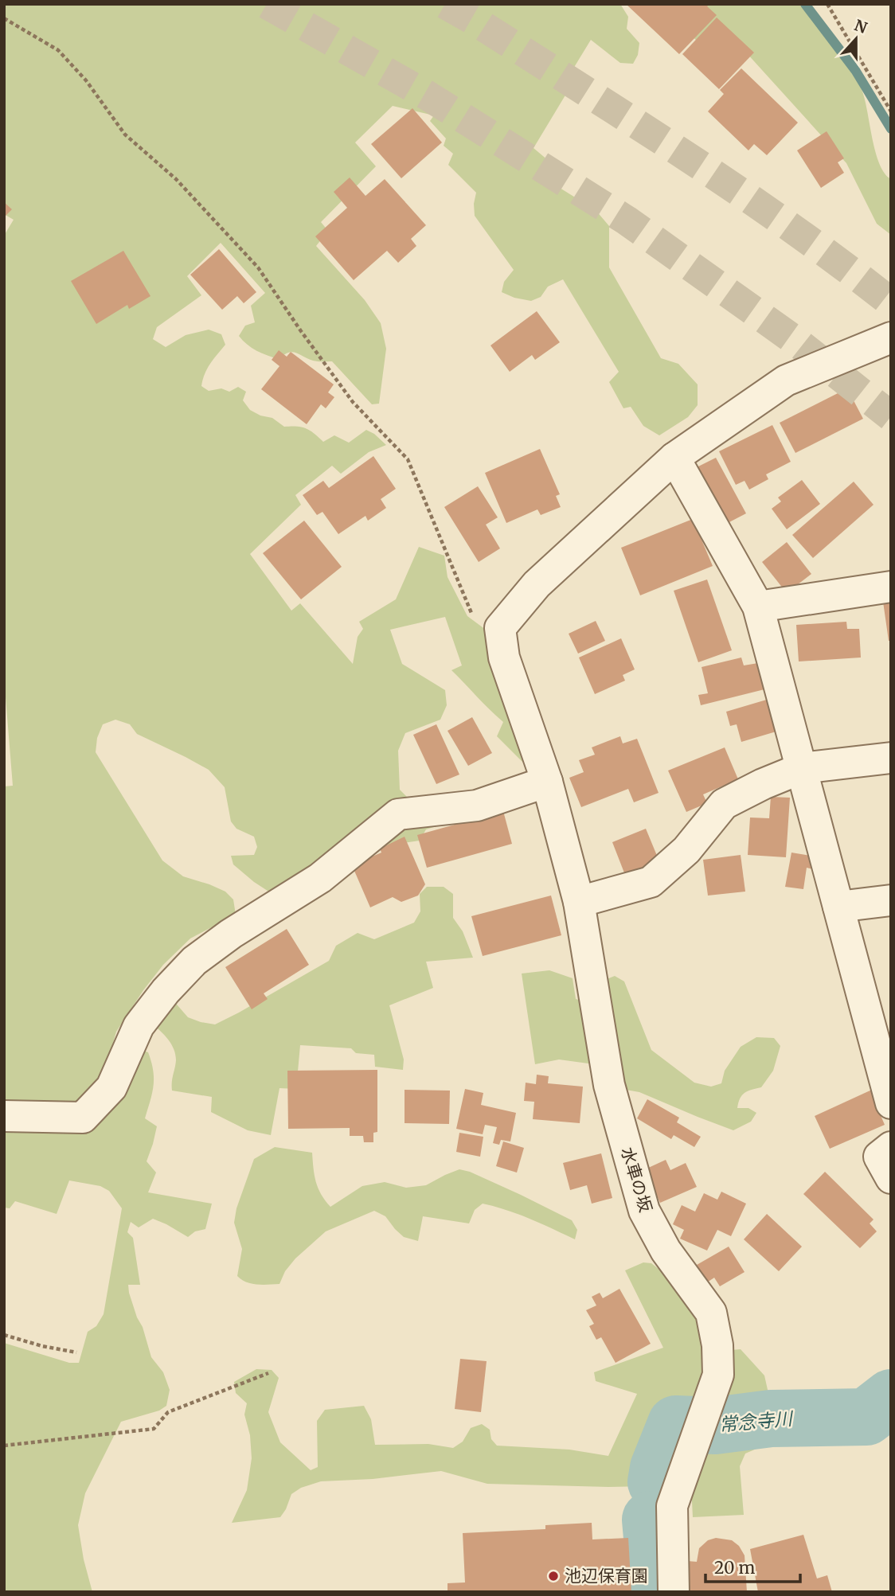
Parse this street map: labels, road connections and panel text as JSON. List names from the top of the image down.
{
  "streets": {
    "street": ["水車の坂"]
  },
  "water": ["常念寺川"],
  "places": ["池辺保育園"],
  "scale_bar": "20 m",
  "north": "top"
}
